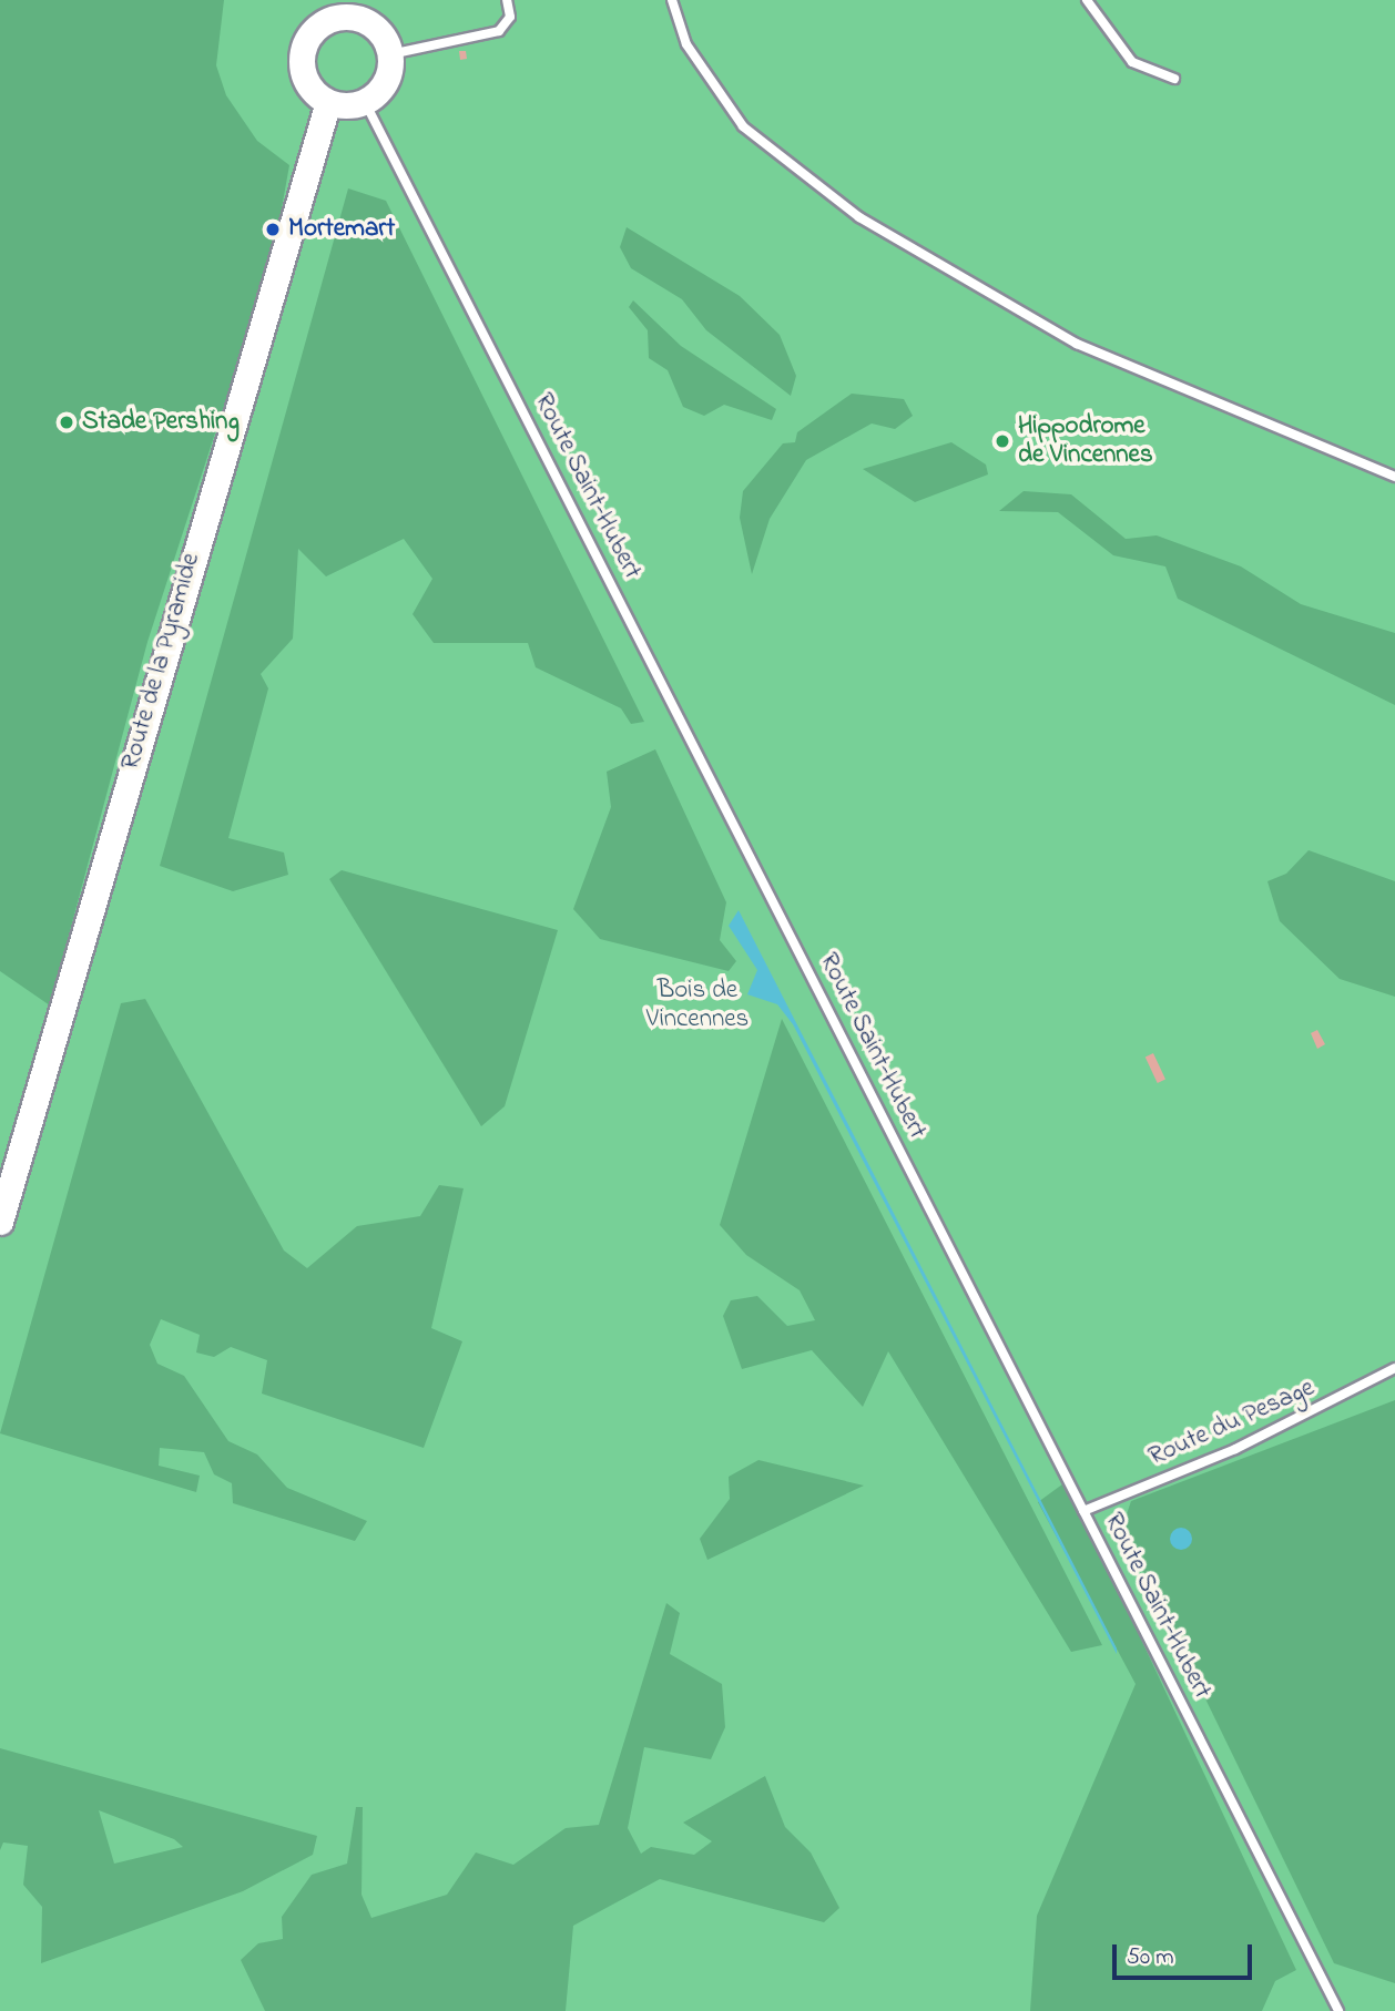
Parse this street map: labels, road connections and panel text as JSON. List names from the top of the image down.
{
  "streets": {
    "street": ["Route de la Pyramide"],
    "lane": ["Route Saint-Hubert", "Route du Pesage"]
  },
  "crossings": [
    ["Route Saint-Hubert", "Route de la Pyramide"],
    ["Route Saint-Hubert", "Route du Pesage"]
  ],
  "parks": ["Bois de Vincennes"],
  "places": ["Mortemart", "Stade Pershing", "Hippodrome de Vincennes"],
  "scale_bar": "50 m"
}
